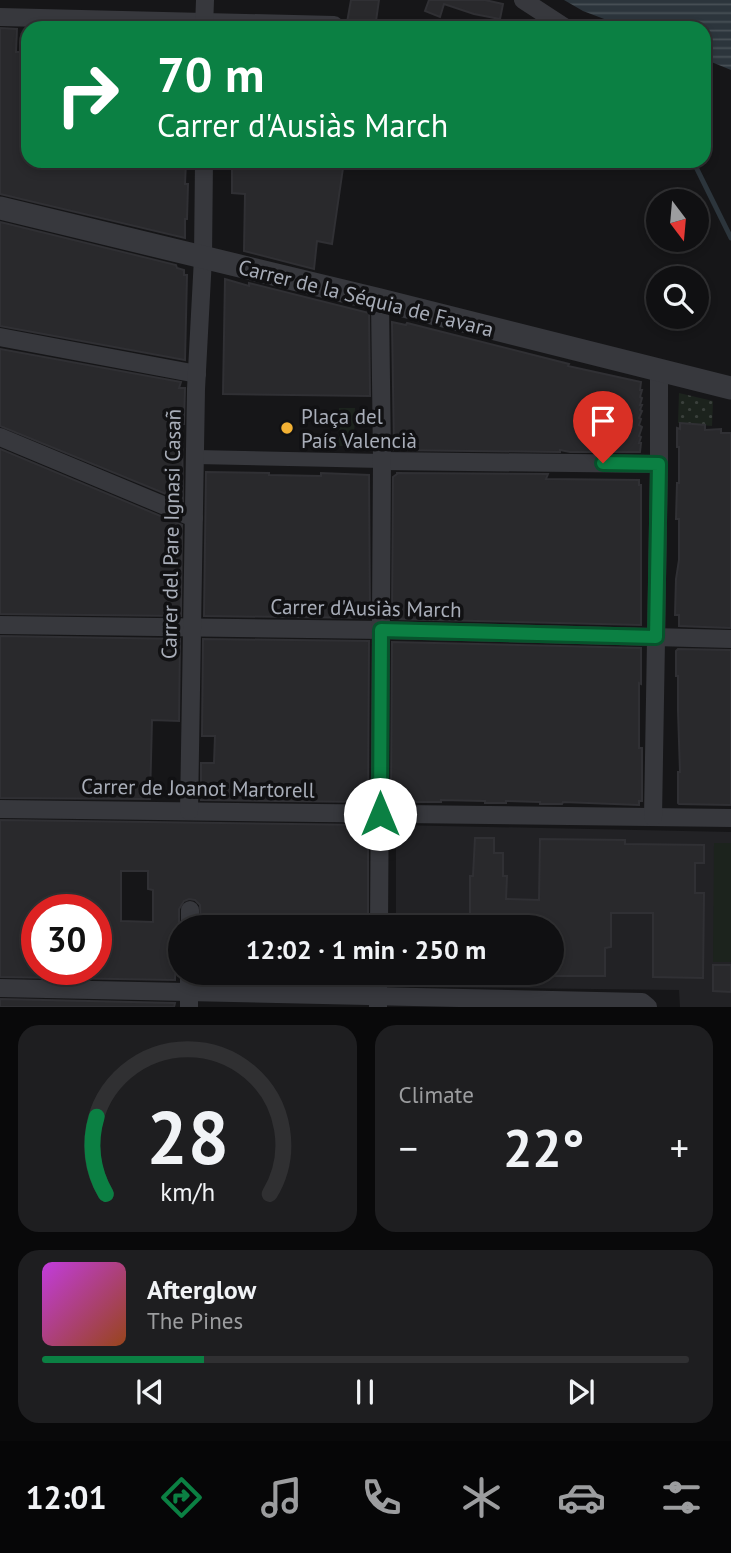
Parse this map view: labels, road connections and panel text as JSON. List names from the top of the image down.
{
  "streets": {
    "street": [
      "Carrer de la Séquia de Favara",
      "Carrer del Pare Ignasi Casañ",
      "Carrer d'Ausiàs March",
      "Carrer de Joanot Martorell"
    ]
  },
  "crossings": [
    ["Carrer de la Séquia de Favara", "Carrer del Pare Ignasi Casañ"],
    ["Carrer del Pare Ignasi Casañ", "Carrer d'Ausiàs March"],
    ["Carrer del Pare Ignasi Casañ", "Carrer de Joanot Martorell"]
  ],
  "places": ["Plaça del País Valencià"],
  "north": "bottom",
  "page": {
    "turn": ["70 m", "Carrer d'Ausiàs March"],
    "limit": "30",
    "trip": "12:02 · 1 min · 250 m",
    "tile": "Climate",
    "heat": ["−", "22°", "+"],
    "song": ["Afterglow", "The Pines"],
    "tabs": "12:01",
    "gauge": ["28", "km/h"]
  }
}
